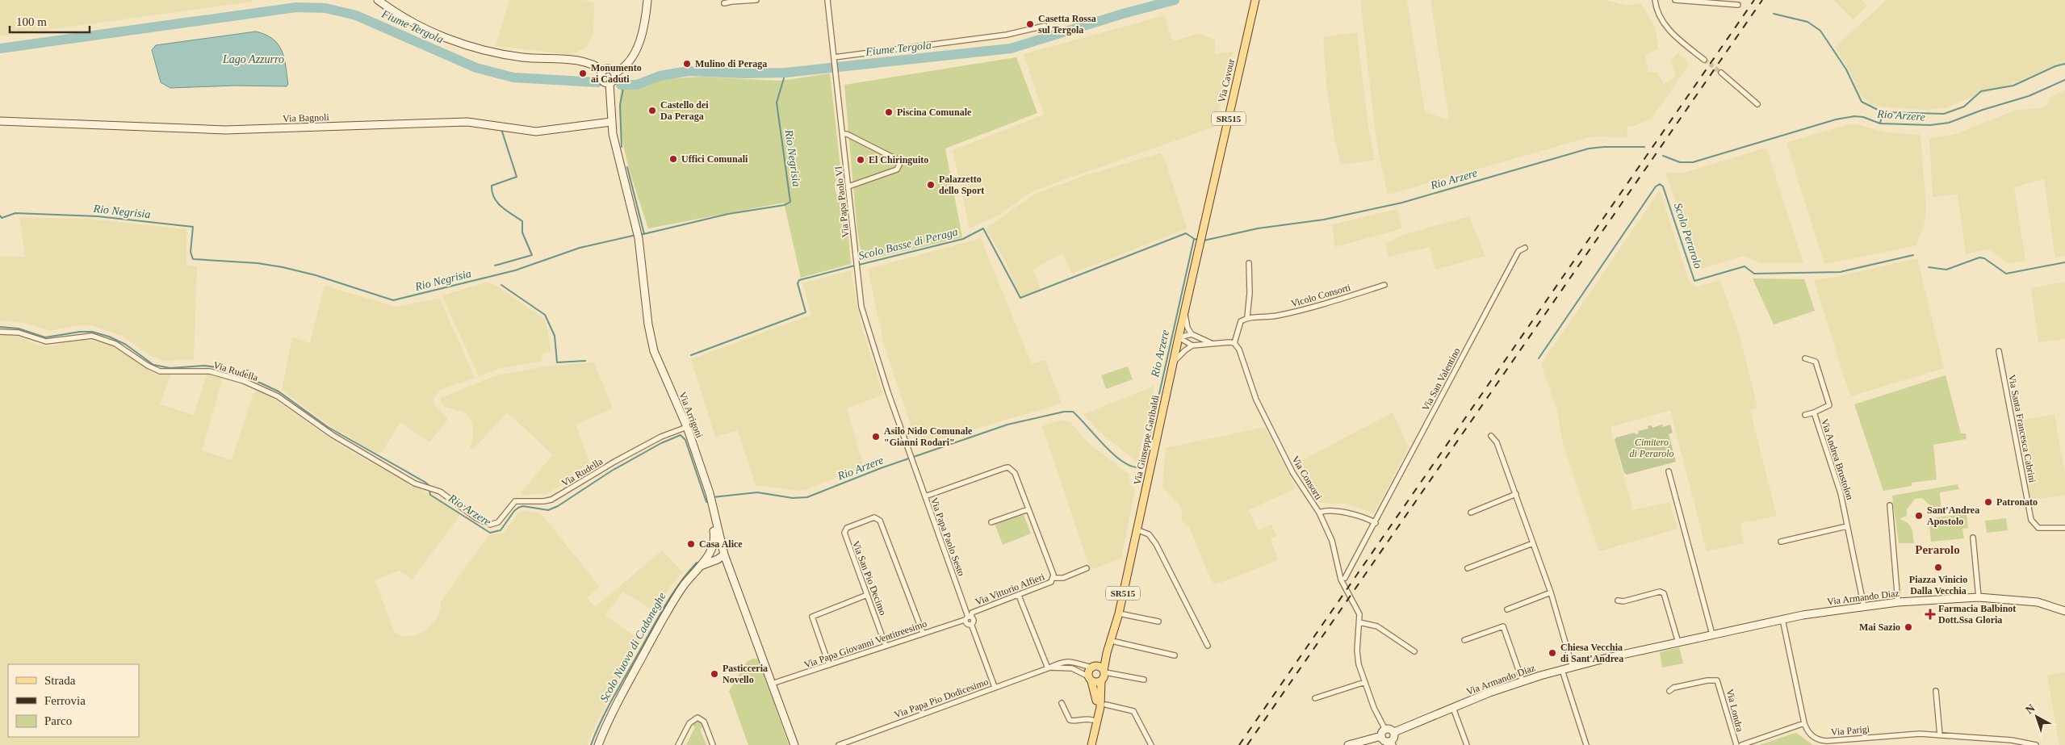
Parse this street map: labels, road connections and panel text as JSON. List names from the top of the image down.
{
  "streets": {
    "main road": ["Via Cavour", "SR515", "Via Giuseppe Garibaldi"],
    "street": [
      "Via Bagnoli",
      "Via Papa Paolo VI",
      "Vicolo Consorti",
      "Via Rudella",
      "Via San Valentino",
      "Via Arrigoni",
      "Via Santa Francesca Cabrini",
      "Via Andrea Brustolon",
      "Via Consorti",
      "Via Papa Paolo Sesto",
      "Via San Pio Decimo",
      "Via Vittorio Alfieri",
      "Via Armando Diaz",
      "Via Papa Giovanni Ventitreesimo",
      "Via Papa Pio Dodicesimo",
      "Via Londra",
      "Via Parigi"
    ]
  },
  "crossings": [
    ["Via Cavour", "Via Giuseppe Garibaldi"],
    ["Via Bagnoli", "Via Arrigoni"],
    ["Via Papa Paolo VI", "Via Papa Paolo Sesto"],
    ["Via Rudella", "Via Arrigoni"],
    ["Via Arrigoni", "Via Papa Giovanni Ventitreesimo"],
    ["Via Giuseppe Garibaldi", "Via Papa Pio Dodicesimo"],
    ["Via Andrea Brustolon", "Via Armando Diaz"],
    ["Via Papa Paolo Sesto", "Via Vittorio Alfieri"],
    ["Via Papa Paolo Sesto", "Via Papa Giovanni Ventitreesimo"],
    ["Via San Pio Decimo", "Via Papa Giovanni Ventitreesimo"],
    ["Via Vittorio Alfieri", "Via Papa Giovanni Ventitreesimo"],
    ["Via Armando Diaz", "Via Parigi"],
    ["Via Londra", "Via Parigi"]
  ],
  "districts": ["Perarolo"],
  "water": [
    "Fiume Tergola",
    "Lago Azzurro",
    "Rio Arzere",
    "Rio Negrisia",
    "Scolo Perarolo",
    "Scolo Basse di Peraga",
    "Scolo Nuovo di Cadoneghe"
  ],
  "parks": ["Cimitero di Perarolo"],
  "places": {
    "other": [
      "Casetta Rossa sul Tergola",
      "Mulino di Peraga",
      "Monumento ai Caduti",
      "Castello dei Da Peraga",
      "Piscina Comunale",
      "Uffici Comunali",
      "El Chiringuito",
      "Palazzetto dello Sport",
      "Asilo Nido Comunale \"Gianni Rodari\"",
      "Patronato",
      "Sant'Andrea Apostolo",
      "Casa Alice",
      "Piazza Vinicio Dalla Vecchia",
      "Mai Sazio",
      "Chiesa Vecchia di Sant'Andrea",
      "Pasticceria Novello"
    ],
    "health": ["Farmacia Balbinot Dott.Ssa Gloria"]
  },
  "legend": ["Strada", "Ferrovia", "Parco"],
  "scale_bar": "100 m",
  "north": "top left"
}
